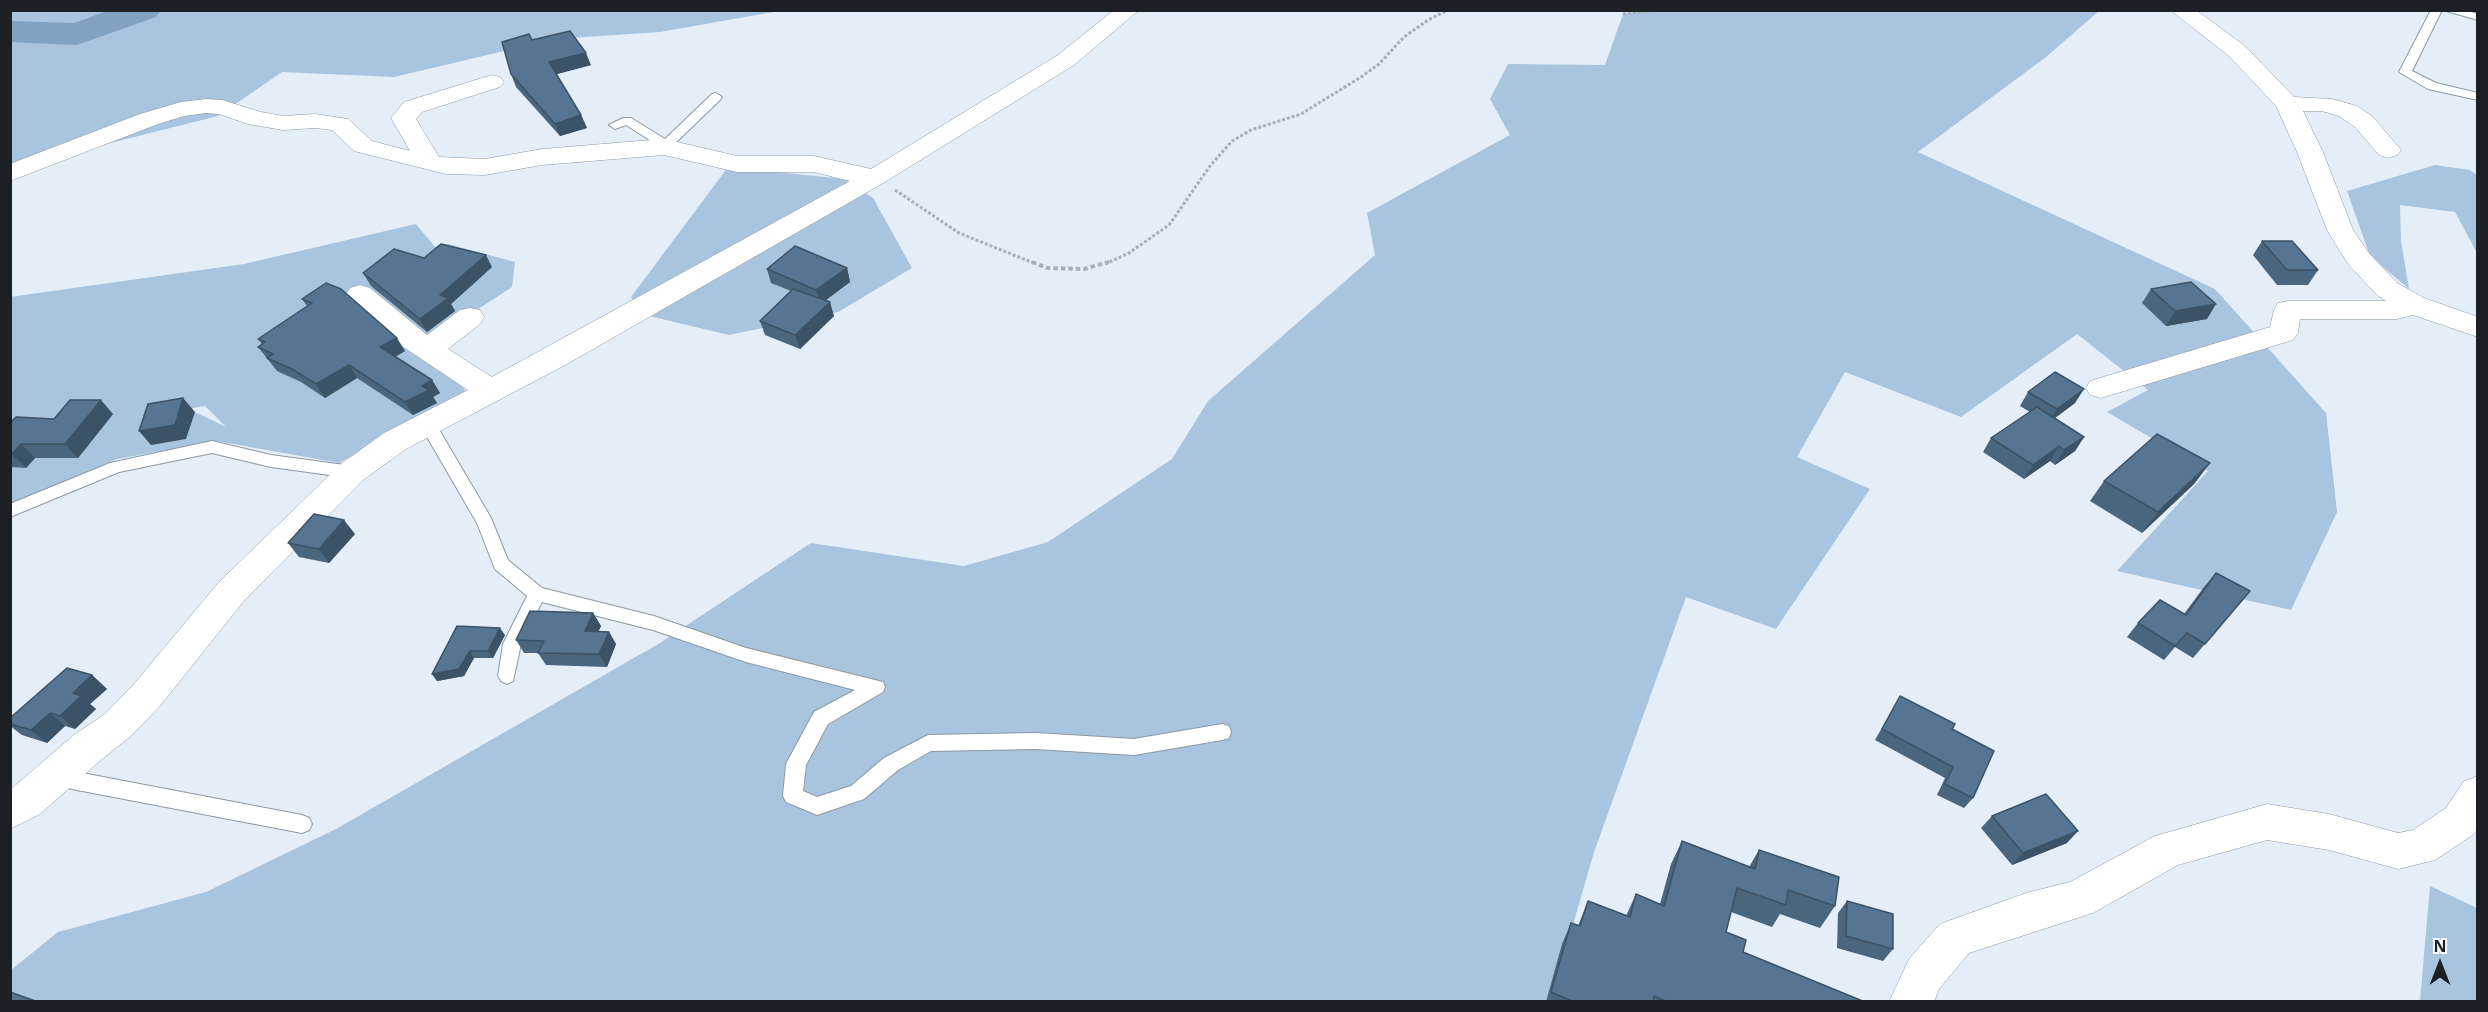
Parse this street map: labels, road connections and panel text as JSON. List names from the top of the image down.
{
  "north": "top"
}
